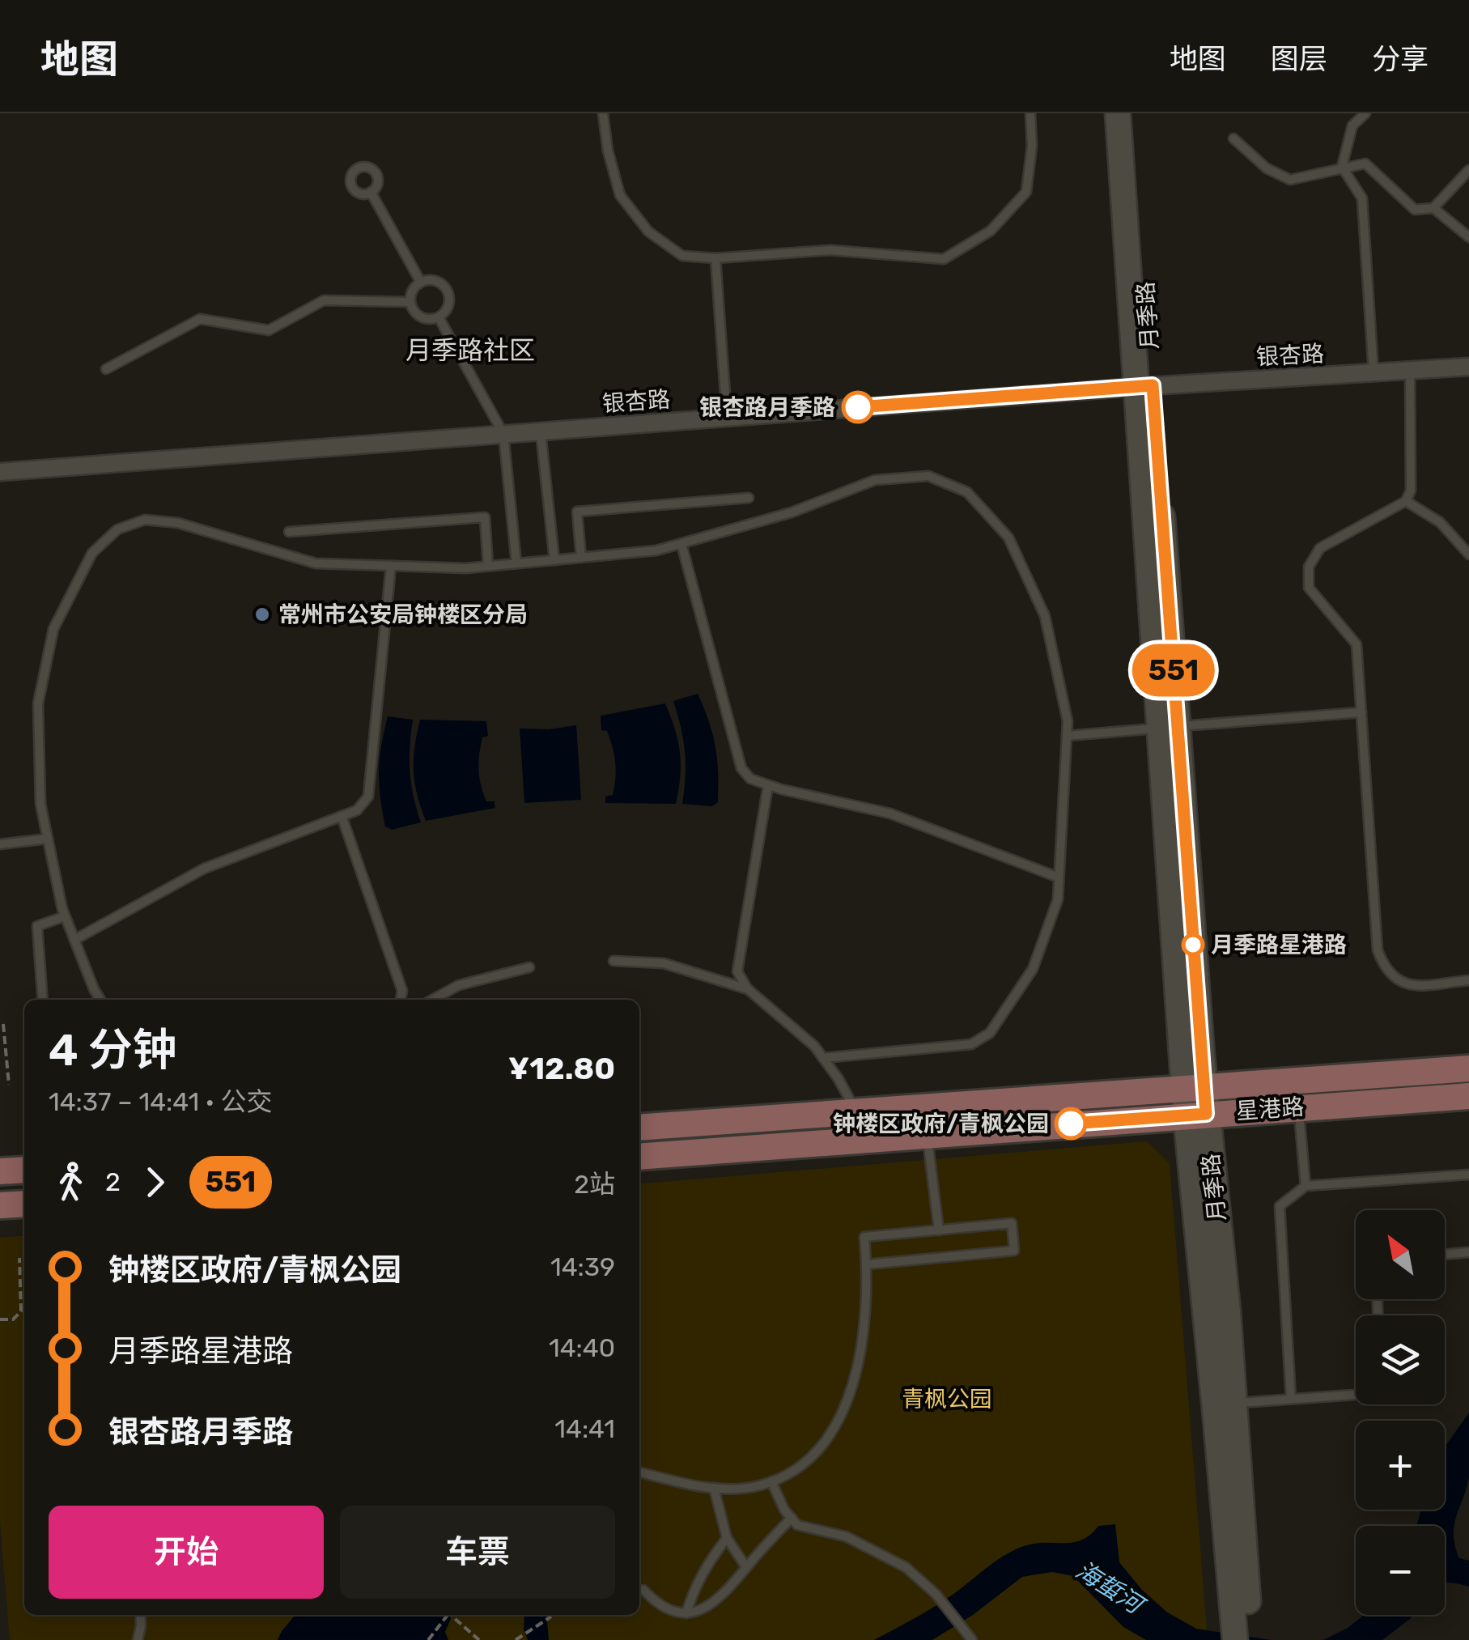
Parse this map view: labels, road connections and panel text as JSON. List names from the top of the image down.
{
  "streets": {
    "main road": ["星港路"],
    "street": ["月季路", "银杏路"]
  },
  "crossings": [
    ["月季路", "银杏路"],
    ["月季路", "星港路"]
  ],
  "districts": ["月季路社区"],
  "water": ["海蜇河"],
  "parks": ["青枫公园"],
  "places": [
    "银杏路月季路",
    "常州市公安局钟楼区分局",
    "月季路星港路",
    "钟楼区政府/青枫公园"
  ],
  "lines": ["bus line 551"],
  "north": "top left",
  "page": {
    "header": "地图",
    "nav": ["地图", "图层", "分享"],
    "on_map": "551",
    "heading": ["4 分钟", "14:37 – 14:41 · 公交", "¥12.80"],
    "legs": ["2", "551", "2站"],
    "map_buttons": ["+", "−"],
    "list": [
      {
        "name": "钟楼区政府/青枫公园",
        "value": "14:39"
      },
      {
        "name": "月季路星港路",
        "value": "14:40"
      },
      {
        "name": "银杏路月季路",
        "value": "14:41"
      }
    ],
    "buttons": ["开始", "车票"]
  }
}
